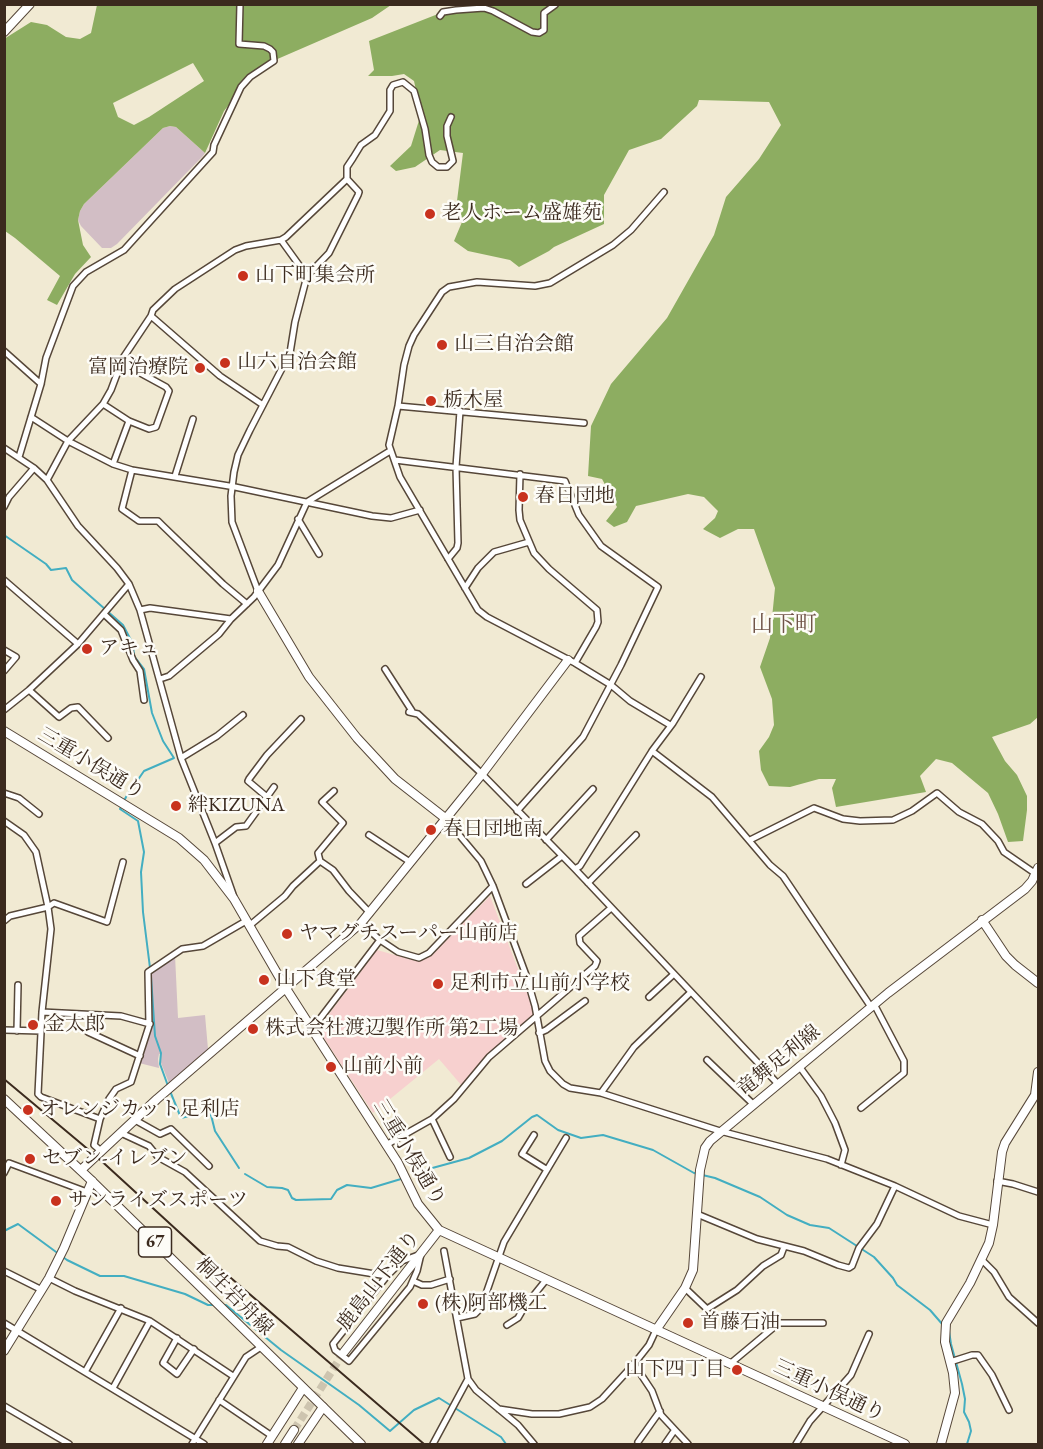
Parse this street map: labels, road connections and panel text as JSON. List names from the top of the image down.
{
  "streets": {
    "main road": ["67", "桐生岩舟線"],
    "street": ["三重小俣通り", "竜舞足利線", "鹿島山下通り"]
  },
  "crossings": [
    ["三重小俣通り", "竜舞足利線"],
    ["三重小俣通り", "鹿島山下通り"]
  ],
  "districts": ["山下町"],
  "places": [
    "老人ホーム盛雄苑",
    "山下町集会所",
    "山三自治会館",
    "山六自治会館",
    "富岡治療院",
    "栃木屋",
    "春日団地",
    "アキュ",
    "絆KIZUNA",
    "春日団地南",
    "ヤマグチスーパー山前店",
    "山下食堂",
    "足利市立山前小学校",
    "金太郎",
    "株式会社渡辺製作所 第2工場",
    "山前小前",
    "オレンジカット足利店",
    "セブン-イレブン",
    "サンライズスポーツ",
    "(株)阿部機工",
    "首藤石油",
    "山下四丁目"
  ]
}
